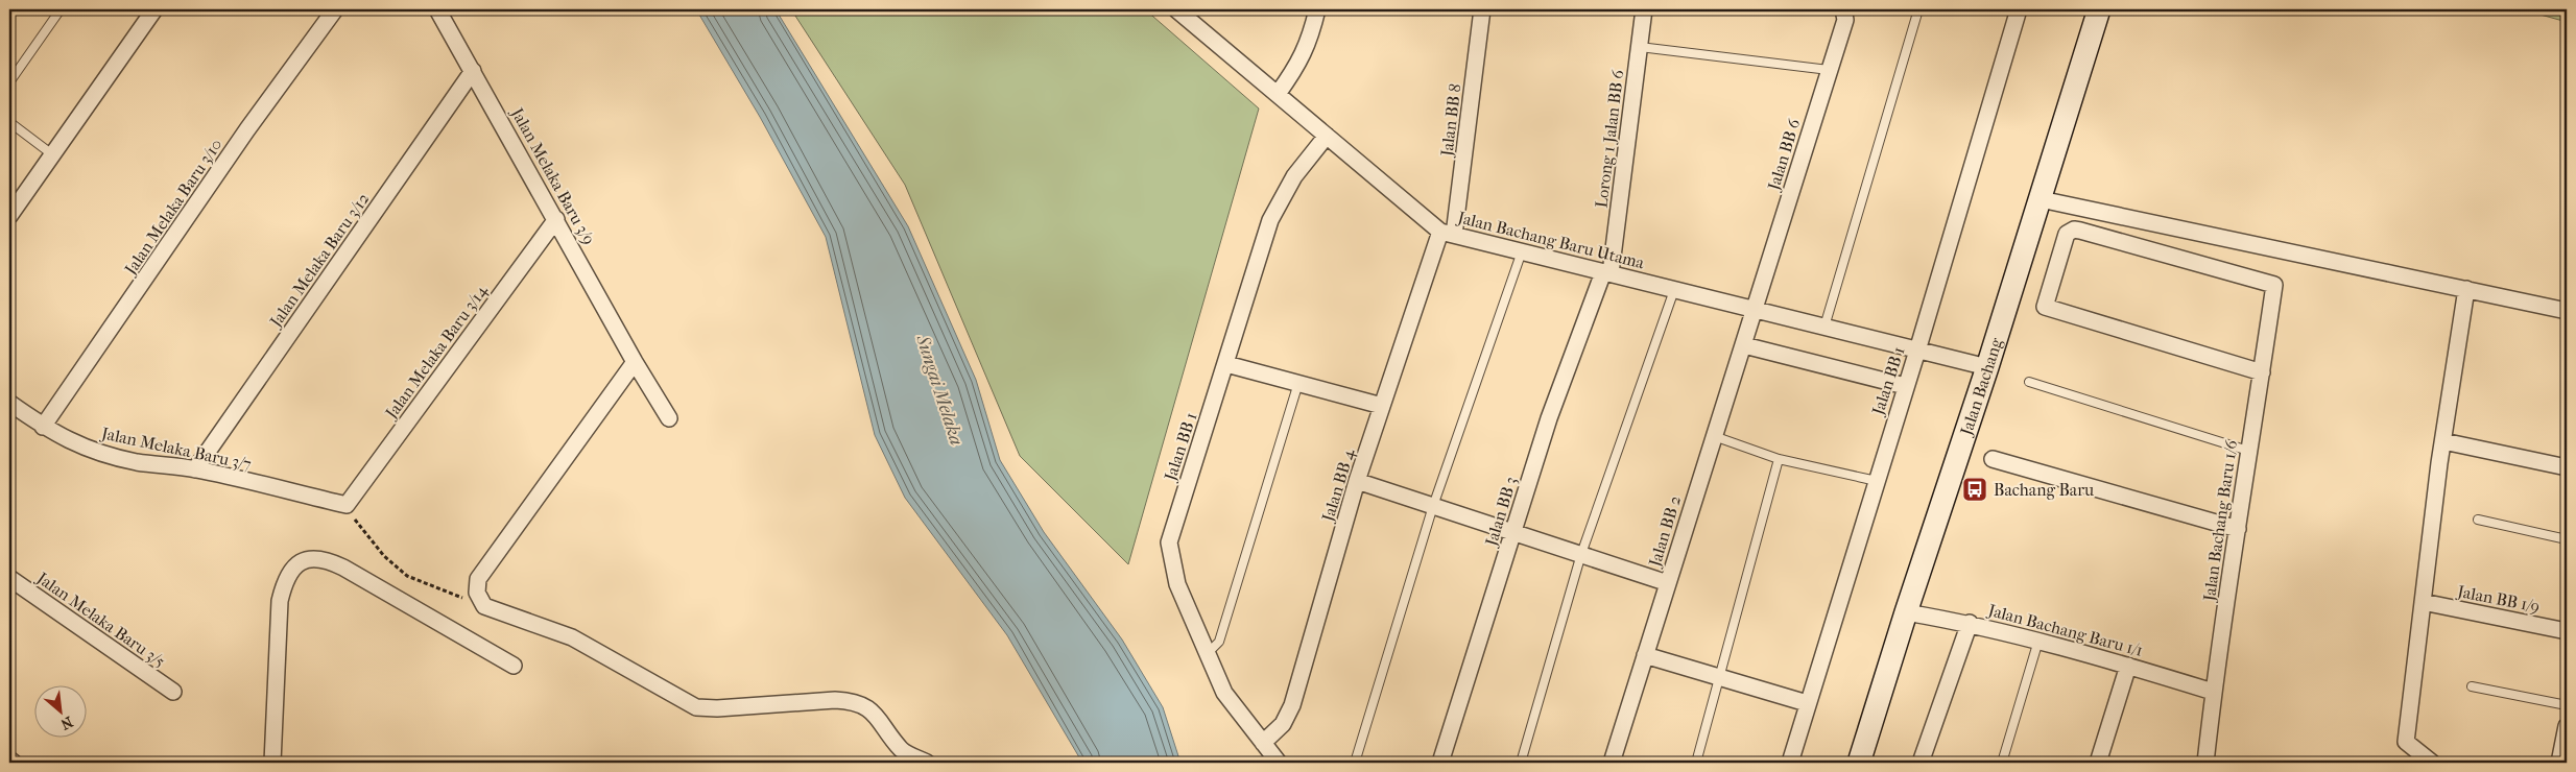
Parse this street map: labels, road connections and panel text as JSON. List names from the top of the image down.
{
  "streets": {
    "street": [
      "Jalan BB 8",
      "Lorong 1 Jalan BB 6",
      "Jalan BB 6",
      "Jalan Melaka Baru 3/9",
      "Jalan Melaka Baru 3/10",
      "Jalan Bachang Baru Utama",
      "Jalan Melaka Baru 3/12",
      "Jalan Melaka Baru 3/14",
      "Jalan BB 1",
      "Jalan Bachang",
      "Jalan Melaka Baru 3/7",
      "Jalan BB 4",
      "Jalan BB 3",
      "Jalan Bachang Baru 1/6",
      "Jalan BB 2",
      "Jalan BB 1/9",
      "Jalan Melaka Baru 3/5",
      "Jalan Bachang Baru 1/1"
    ]
  },
  "crossings": [
    ["Jalan BB 8", "Jalan Bachang Baru Utama"],
    ["Jalan BB 8", "Jalan BB 4"],
    ["Lorong 1 Jalan BB 6", "Jalan Bachang Baru Utama"],
    ["Lorong 1 Jalan BB 6", "Jalan BB 3"],
    ["Jalan BB 6", "Jalan Bachang Baru Utama"],
    ["Jalan BB 6", "Jalan BB 2"],
    ["Jalan Melaka Baru 3/9", "Jalan Melaka Baru 3/12"],
    ["Jalan Melaka Baru 3/9", "Jalan Melaka Baru 3/14"],
    ["Jalan Melaka Baru 3/10", "Jalan Melaka Baru 3/7"],
    ["Jalan Bachang Baru Utama", "Jalan BB 1"],
    ["Jalan Bachang Baru Utama", "Jalan Bachang"],
    ["Jalan Bachang Baru Utama", "Jalan BB 4"],
    ["Jalan Bachang Baru Utama", "Jalan BB 3"],
    ["Jalan Bachang Baru Utama", "Jalan BB 2"],
    ["Jalan Melaka Baru 3/12", "Jalan Melaka Baru 3/7"],
    ["Jalan Melaka Baru 3/14", "Jalan Melaka Baru 3/7"],
    ["Jalan BB 1", "Jalan BB 4"],
    ["Jalan Bachang", "Jalan Bachang Baru 1/1"],
    ["Jalan Bachang Baru 1/6", "Jalan Bachang Baru 1/1"]
  ],
  "water": ["Sungai Melaka"],
  "places": {
    "bus stop": ["Bachang Baru"]
  },
  "north": "bottom right"
}
